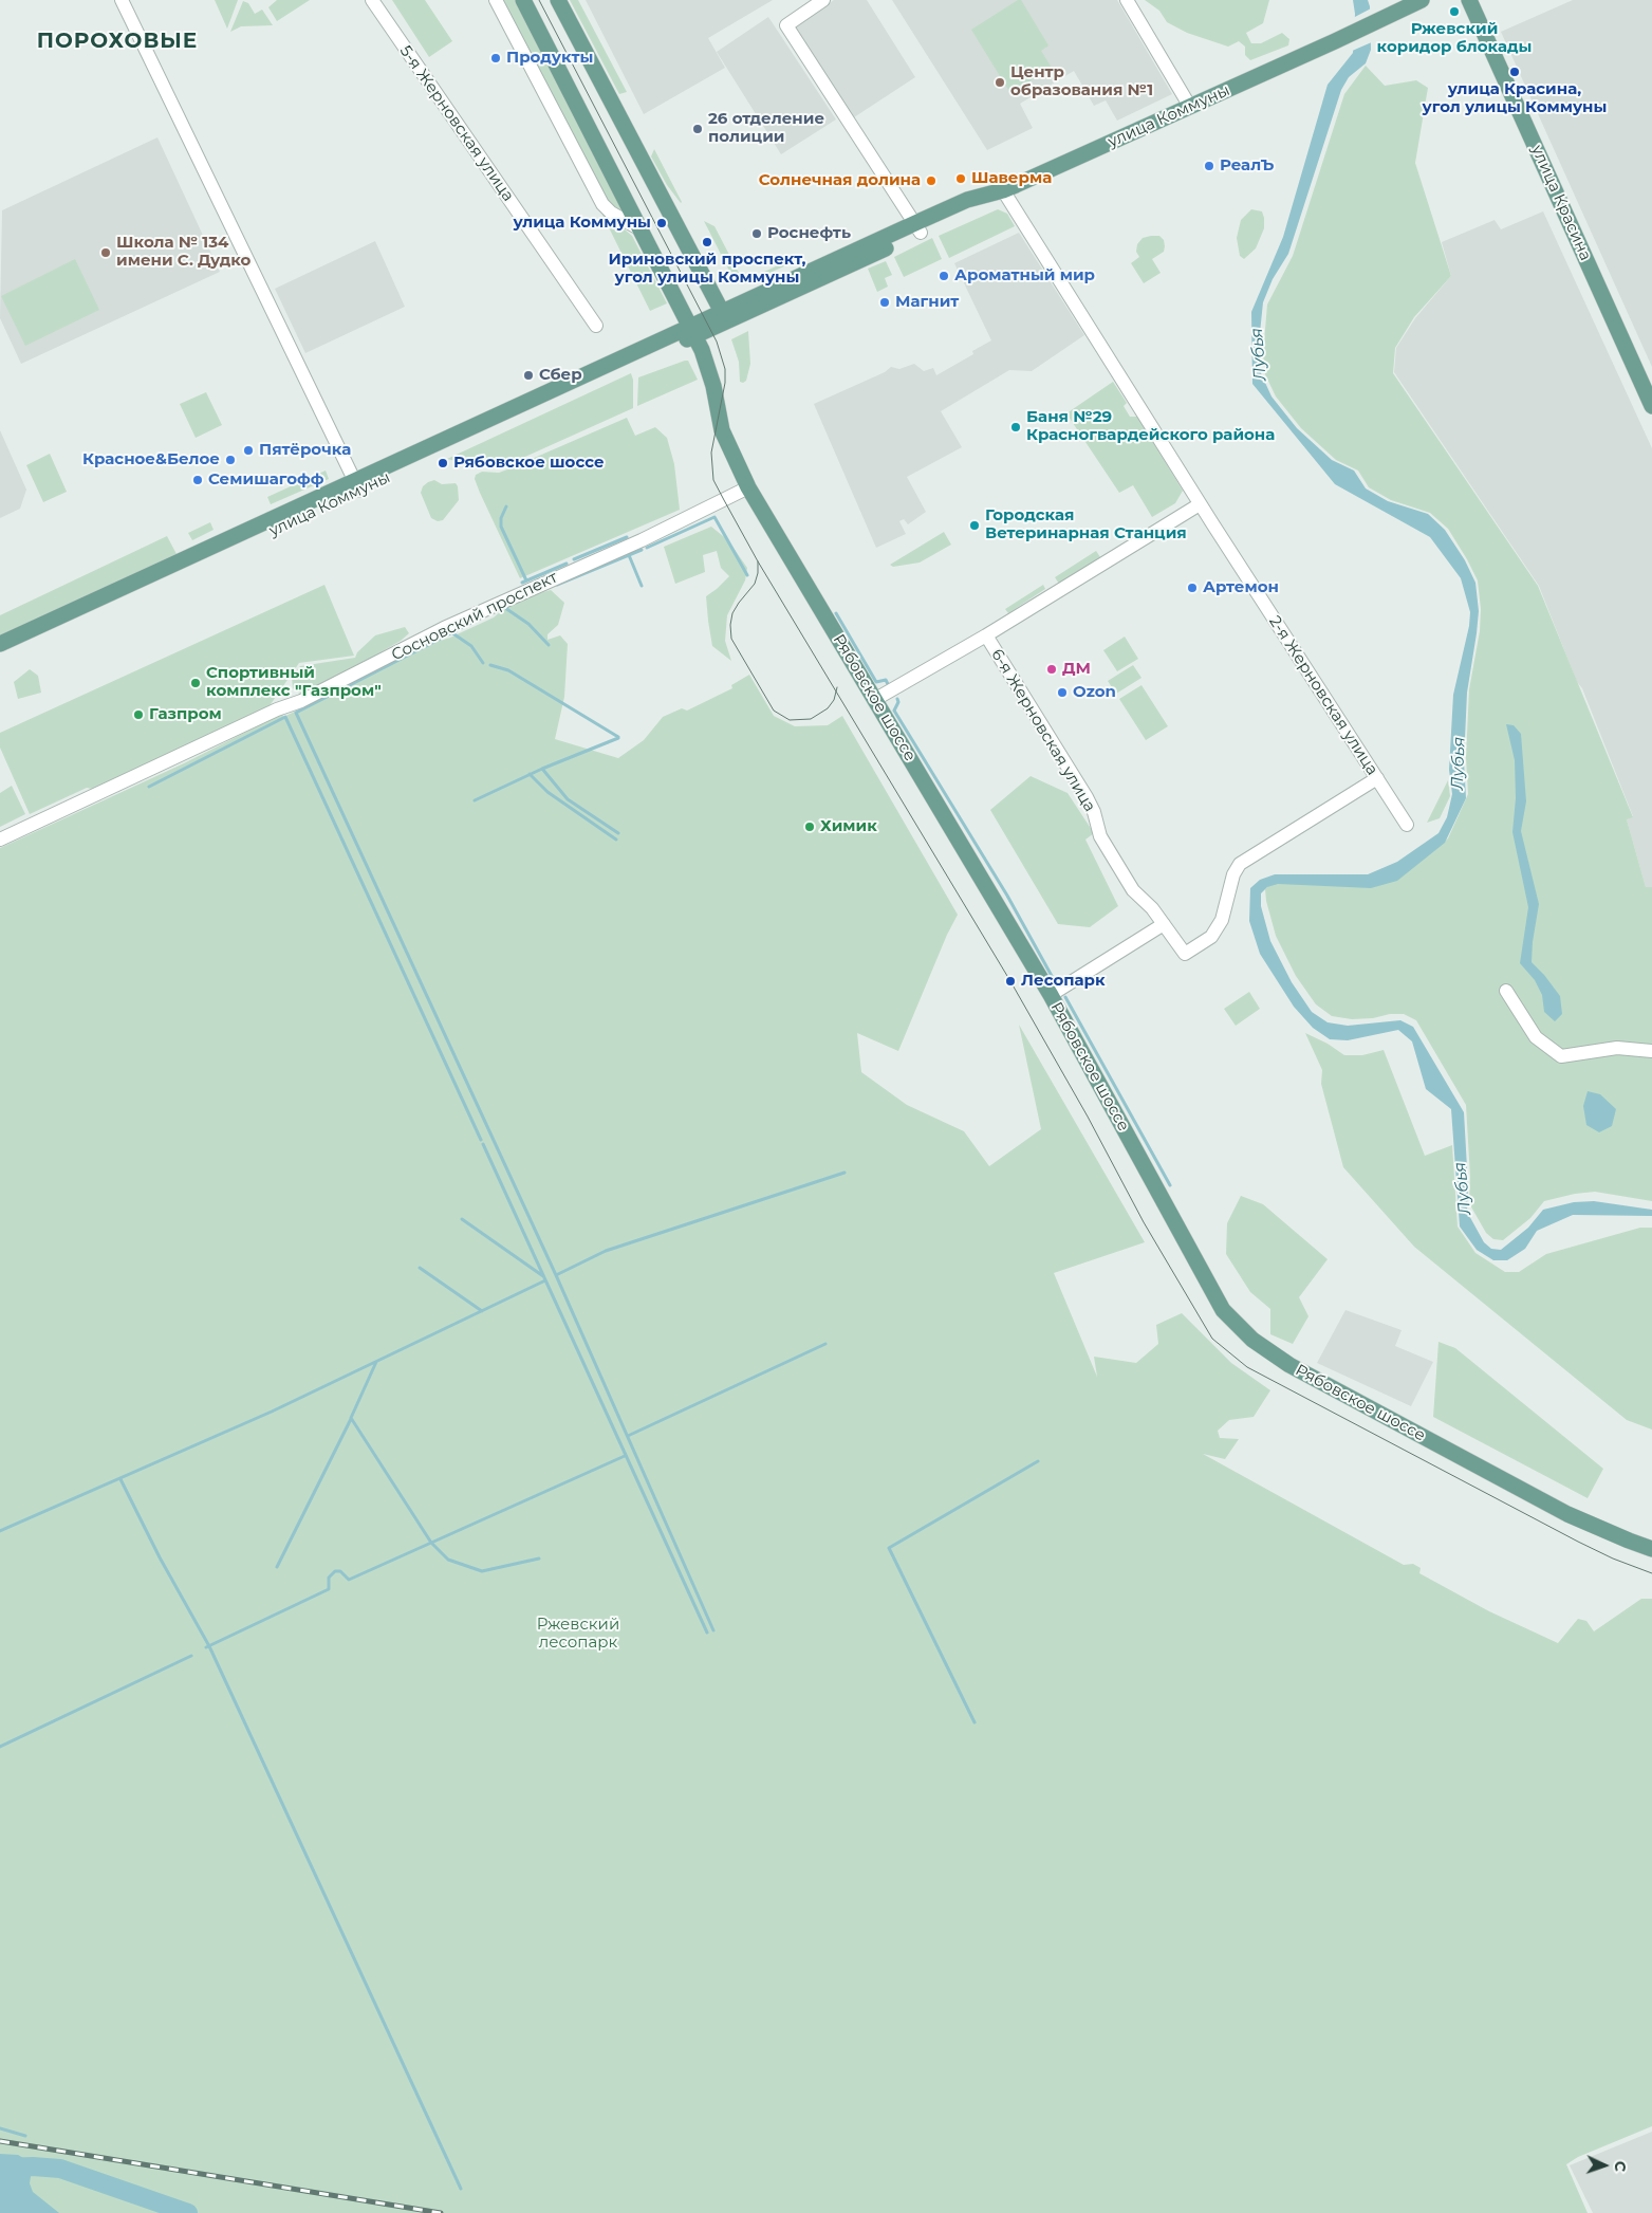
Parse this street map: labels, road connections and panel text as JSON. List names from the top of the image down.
{
  "streets": {
    "main road": ["улица Коммуны", "улица Красина", "Рябовское шоссе"],
    "street": [
      "5-я Жерновская улица",
      "Сосновский проспект",
      "2-я Жерновская улица",
      "6-я Жерновская улица"
    ]
  },
  "crossings": [
    ["улица Коммуны", "2-я Жерновская улица"],
    ["улица Коммуны", "Рябовское шоссе"],
    ["Сосновский проспект", "Рябовское шоссе"],
    ["2-я Жерновская улица", "6-я Жерновская улица"]
  ],
  "districts": ["ПОРОХОВЫЕ"],
  "water": ["Лубья"],
  "parks": ["Ржевский лесопарк"],
  "places": [
    "Ржевский коридор блокады",
    "Продукты",
    "улица Красина, угол улицы Коммуны",
    "Центр образования №1",
    "26 отделение полиции",
    "РеалЪ",
    "Шаверма",
    "Солнечная долина",
    "улица Коммуны",
    "Роснефть",
    "Ириновский проспект, угол улицы Коммуны",
    "Школа № 134 имени С. Дудко",
    "Ароматный мир",
    "Магнит",
    "Сбер",
    "Баня №29 Красногвардейского района",
    "Пятёрочка",
    "Красное&Белое",
    "Рябовское шоссе",
    "Семишагофф",
    "Городская Ветеринарная Станция",
    "Артемон",
    "ДМ",
    "Cпортивный комплекс \"Газпром\"",
    "Ozon",
    "Газпром",
    "Химик",
    "Лесопарк"
  ],
  "north": "right"
}
